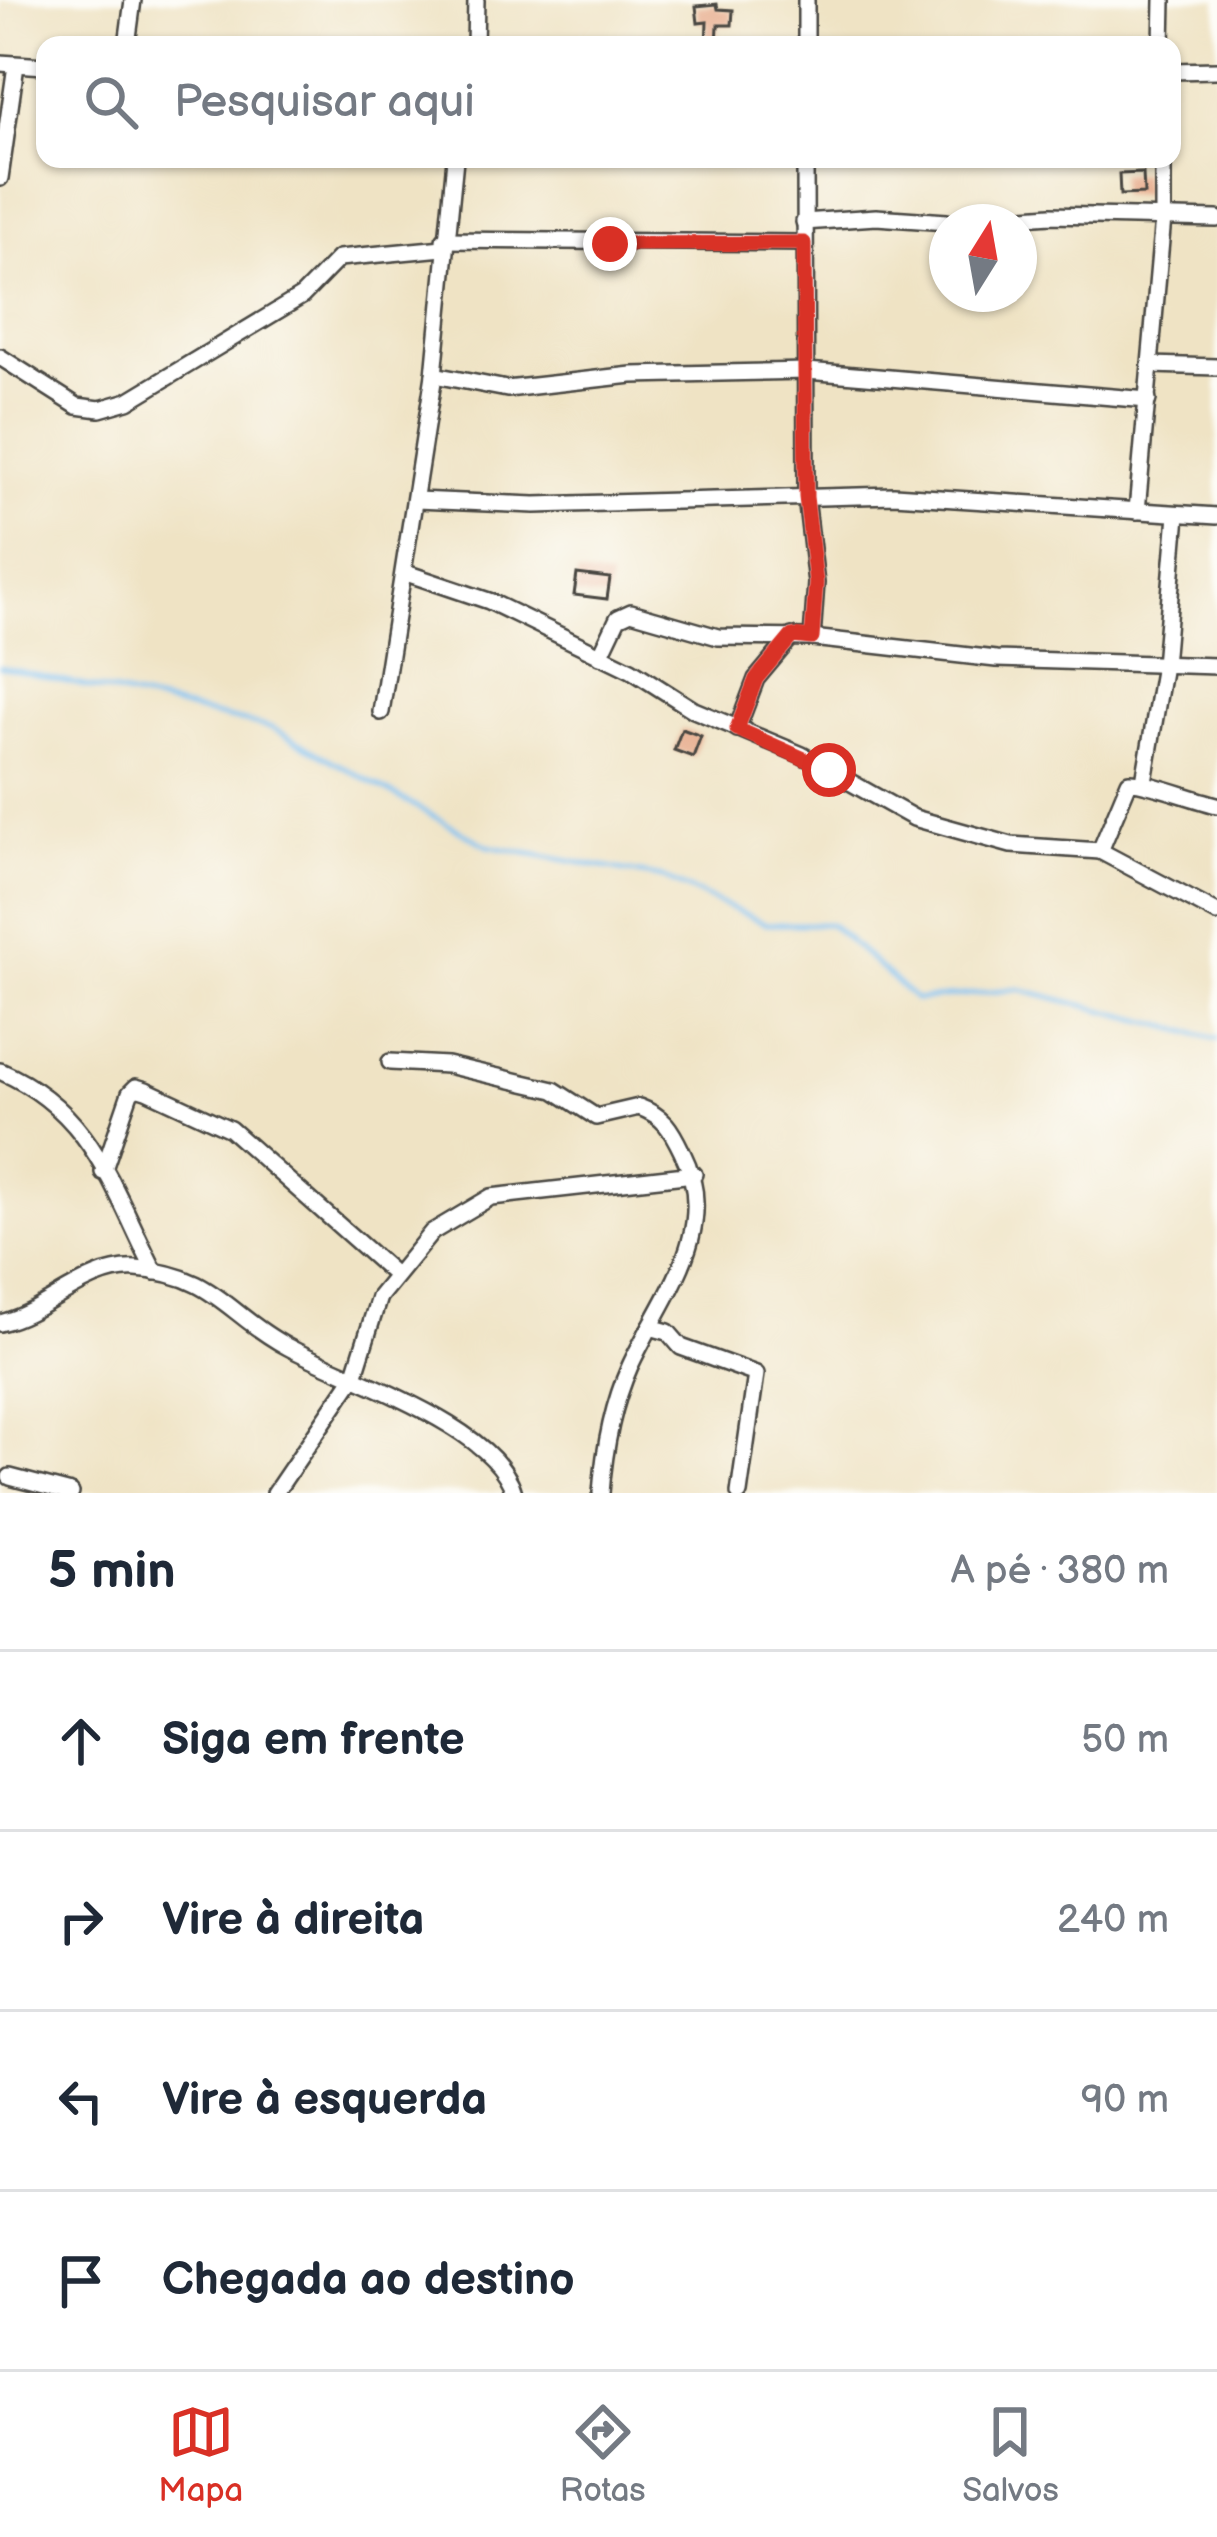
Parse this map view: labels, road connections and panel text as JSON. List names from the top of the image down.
{
  "north": "top",
  "page": {
    "search": "Pesquisar aqui",
    "heading": ["5 min", "A pé · 380 m"],
    "list": [
      ["Siga em frente", "50 m"],
      ["Vire à direita", "240 m"],
      ["Vire à esquerda", "90 m"],
      "Chegada ao destino"
    ],
    "nav": ["Mapa", "Rotas", "Salvos"]
  }
}
